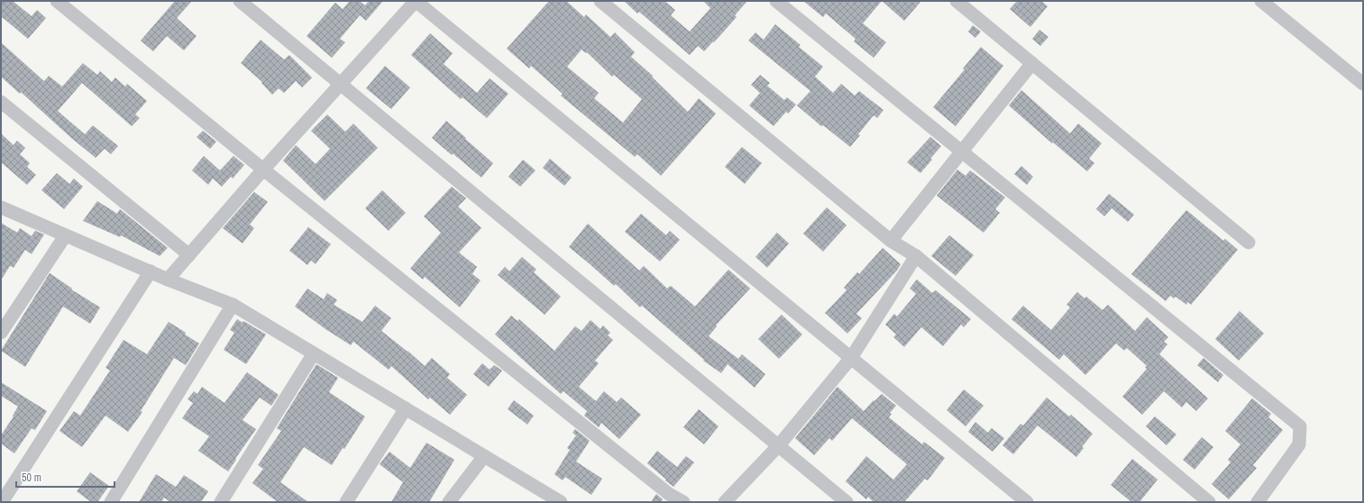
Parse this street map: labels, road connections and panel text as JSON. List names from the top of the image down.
{
  "scale_bar": "50 m"
}
